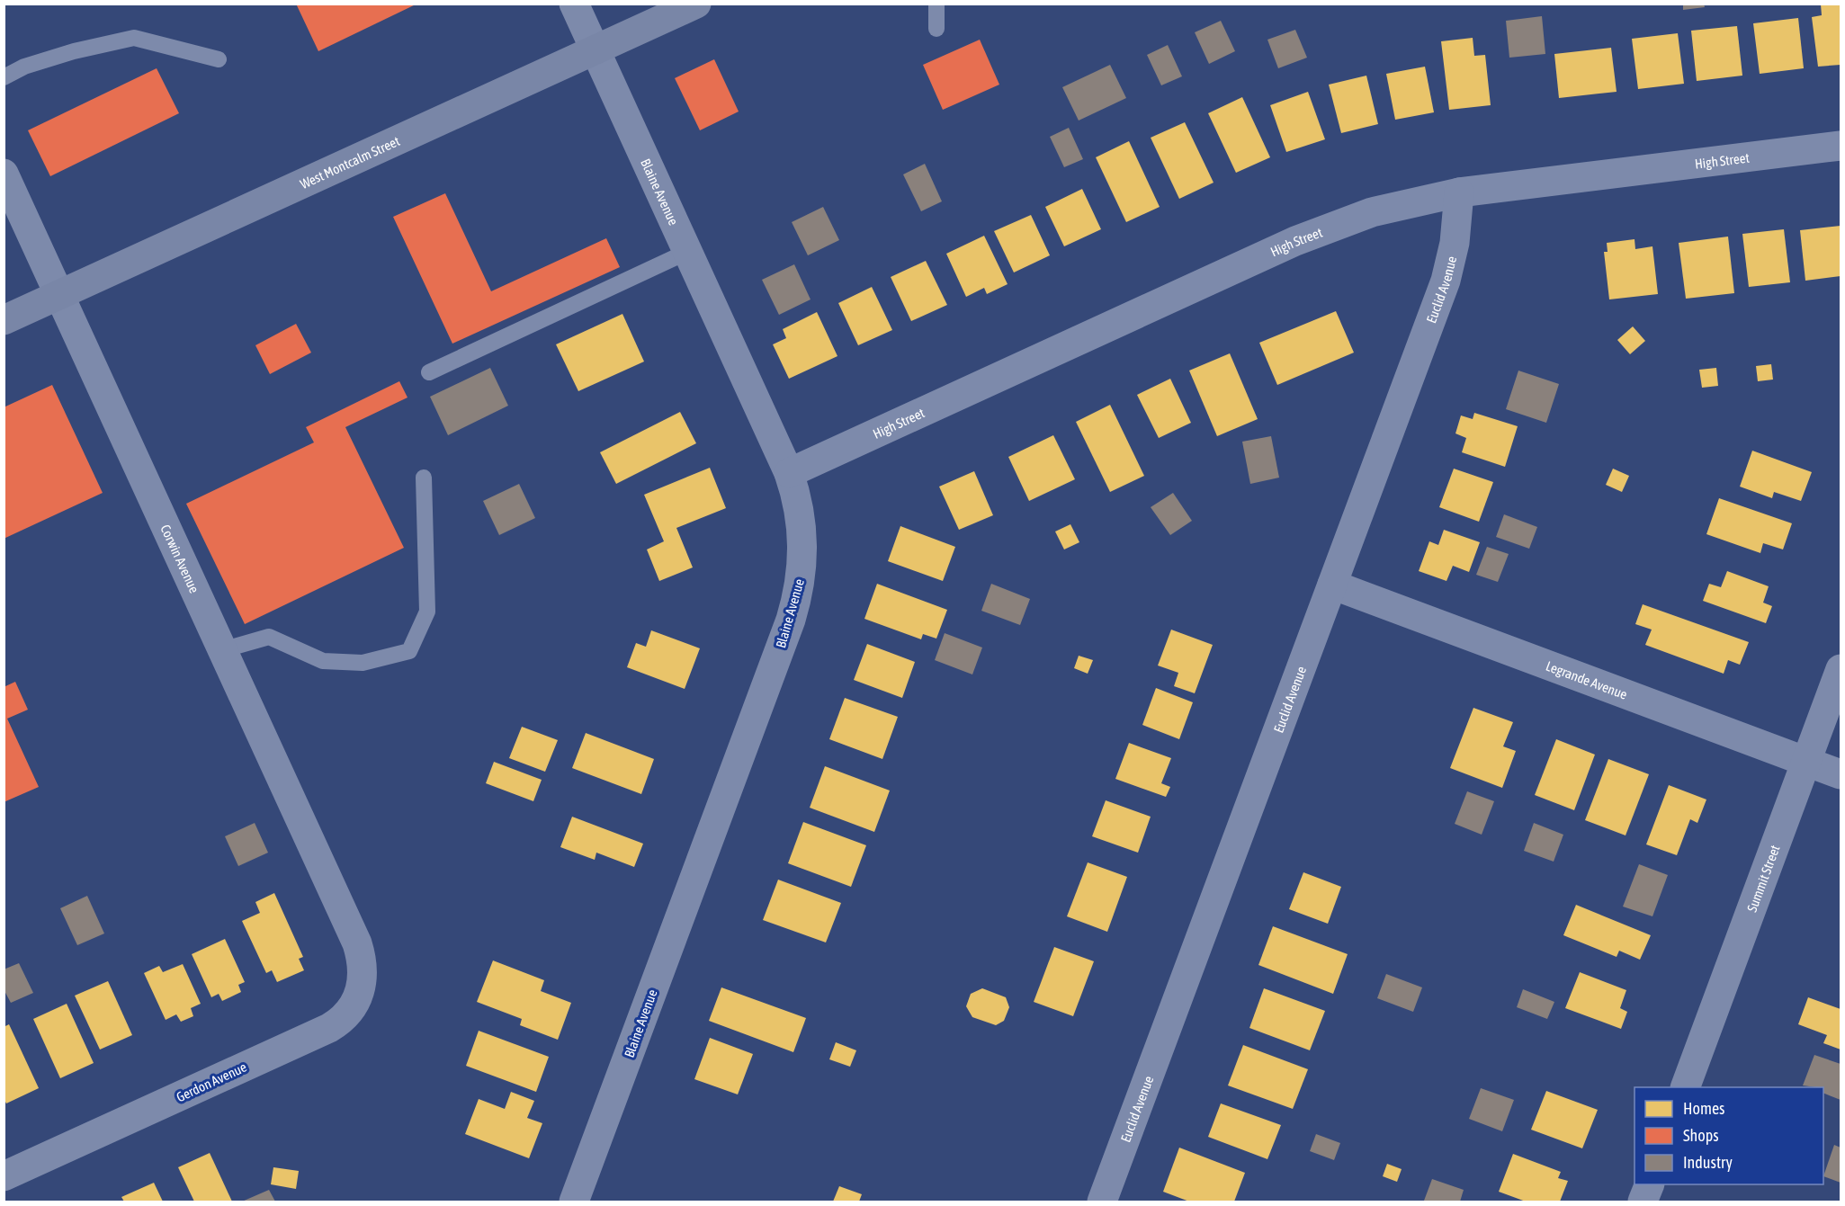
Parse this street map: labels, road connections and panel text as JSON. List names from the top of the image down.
{
  "streets": {
    "main road": ["West Montcalm Street"],
    "street": [
      "High Street",
      "Blaine Avenue",
      "Euclid Avenue",
      "Corwin Avenue",
      "Legrande Avenue",
      "Summit Street",
      "Gerdon Avenue"
    ]
  },
  "crossings": [
    ["High Street", "Blaine Avenue"],
    ["High Street", "Euclid Avenue"],
    ["West Montcalm Street", "Blaine Avenue"],
    ["West Montcalm Street", "Corwin Avenue"],
    ["Euclid Avenue", "Legrande Avenue"],
    ["Corwin Avenue", "Gerdon Avenue"],
    ["Legrande Avenue", "Summit Street"]
  ],
  "legend": ["Homes", "Shops", "Industry"]
}
